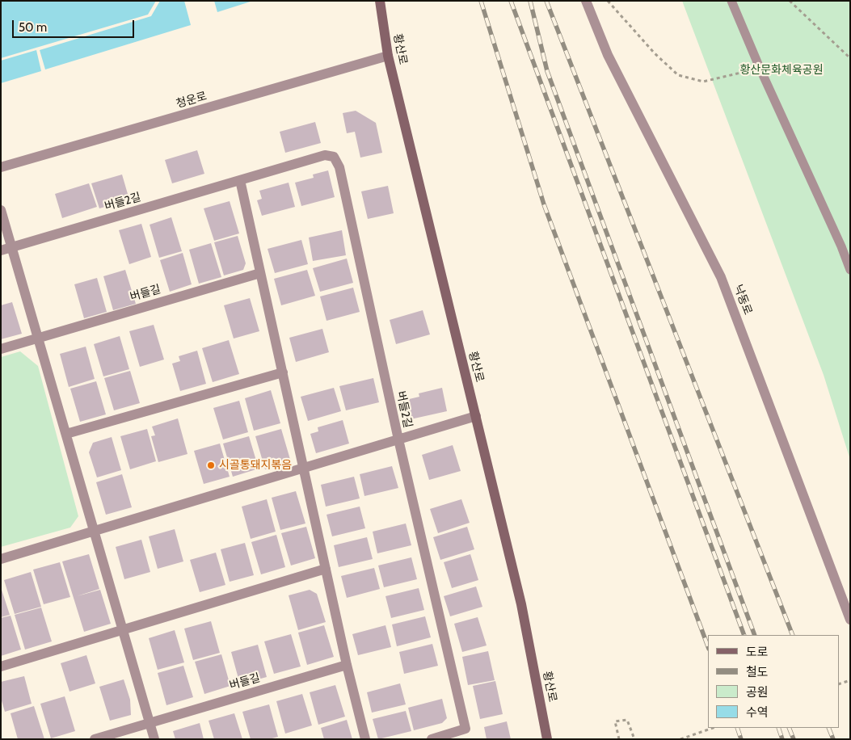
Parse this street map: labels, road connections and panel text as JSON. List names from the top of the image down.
{
  "streets": {
    "main road": ["황산로"],
    "street": [
      "청운로",
      "버들2길",
      "버들길",
      "낙동로"
    ]
  },
  "crossings": [
    ["황산로", "청운로"]
  ],
  "parks": ["황산문화체육공원"],
  "places": ["시골통돼지볶음"],
  "legend": [
    "도로",
    "철도",
    "공원",
    "수역"
  ],
  "scale_bar": "50 m"
}
